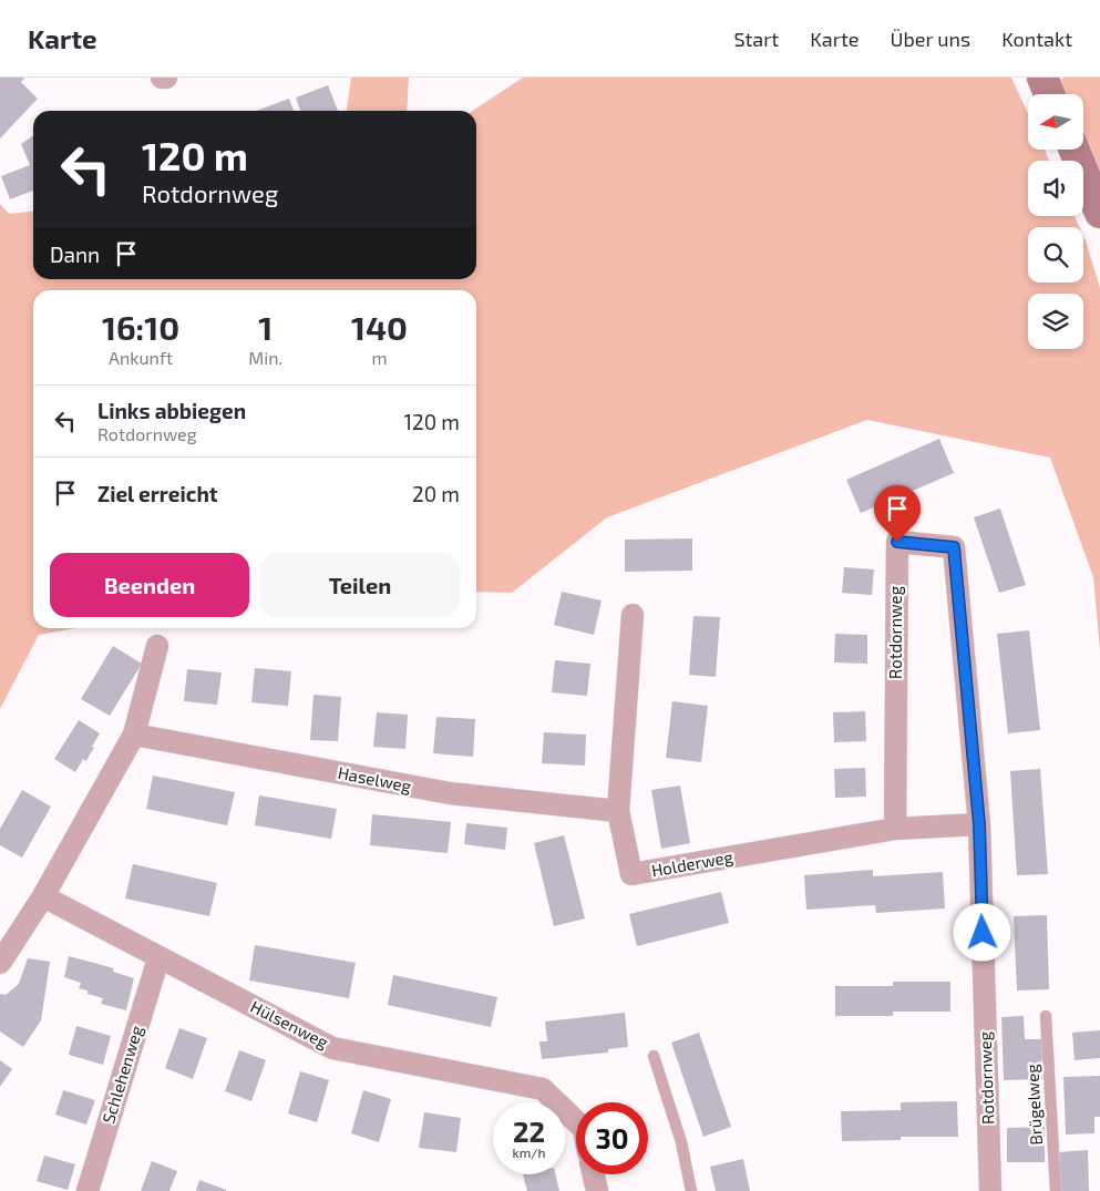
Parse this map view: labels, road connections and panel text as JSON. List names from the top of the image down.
{
  "streets": {
    "street": [
      "Rotdornweg",
      "Haselweg",
      "Holderweg",
      "Hülsenweg",
      "Schlehenweg"
    ],
    "lane": ["Brügelweg"]
  },
  "crossings": [
    ["Rotdornweg", "Holderweg"],
    ["Haselweg", "Holderweg"],
    ["Hülsenweg", "Schlehenweg"]
  ],
  "north": "left",
  "page": {
    "header": "Karte",
    "nav": [
      "Start",
      "Karte",
      "Über uns",
      "Kontakt"
    ],
    "turn": ["120 m", "Rotdornweg"],
    "then": "Dann",
    "eta": [
      "16:10",
      "Ankunft",
      "1",
      "Min.",
      "140",
      "m"
    ],
    "list": [
      {
        "name": "Links abbiegen",
        "note": "Rotdornweg",
        "value": "120 m"
      },
      {
        "name": "Ziel erreicht",
        "value": "20 m"
      }
    ],
    "buttons": ["Beenden", "Teilen"],
    "speed": "22 km/h",
    "limit": "30"
  }
}
